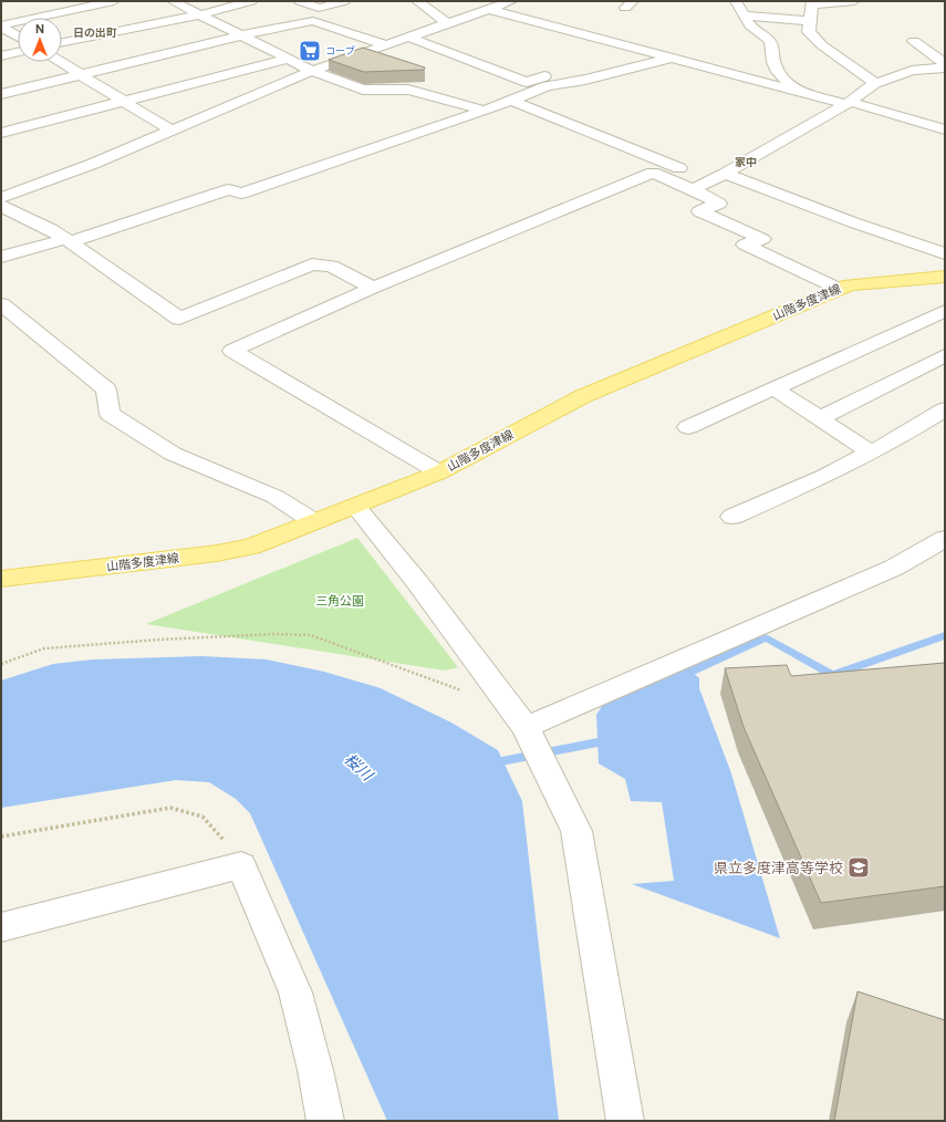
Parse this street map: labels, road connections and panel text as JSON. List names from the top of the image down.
{
  "streets": {
    "main road": ["山階多度津線"]
  },
  "districts": ["日の出町", "家中"],
  "water": ["桜川"],
  "parks": ["三角公園"],
  "places": {
    "supermarket": ["コープ"],
    "school or university": ["県立多度津高等学校"]
  },
  "north": "top"
}
